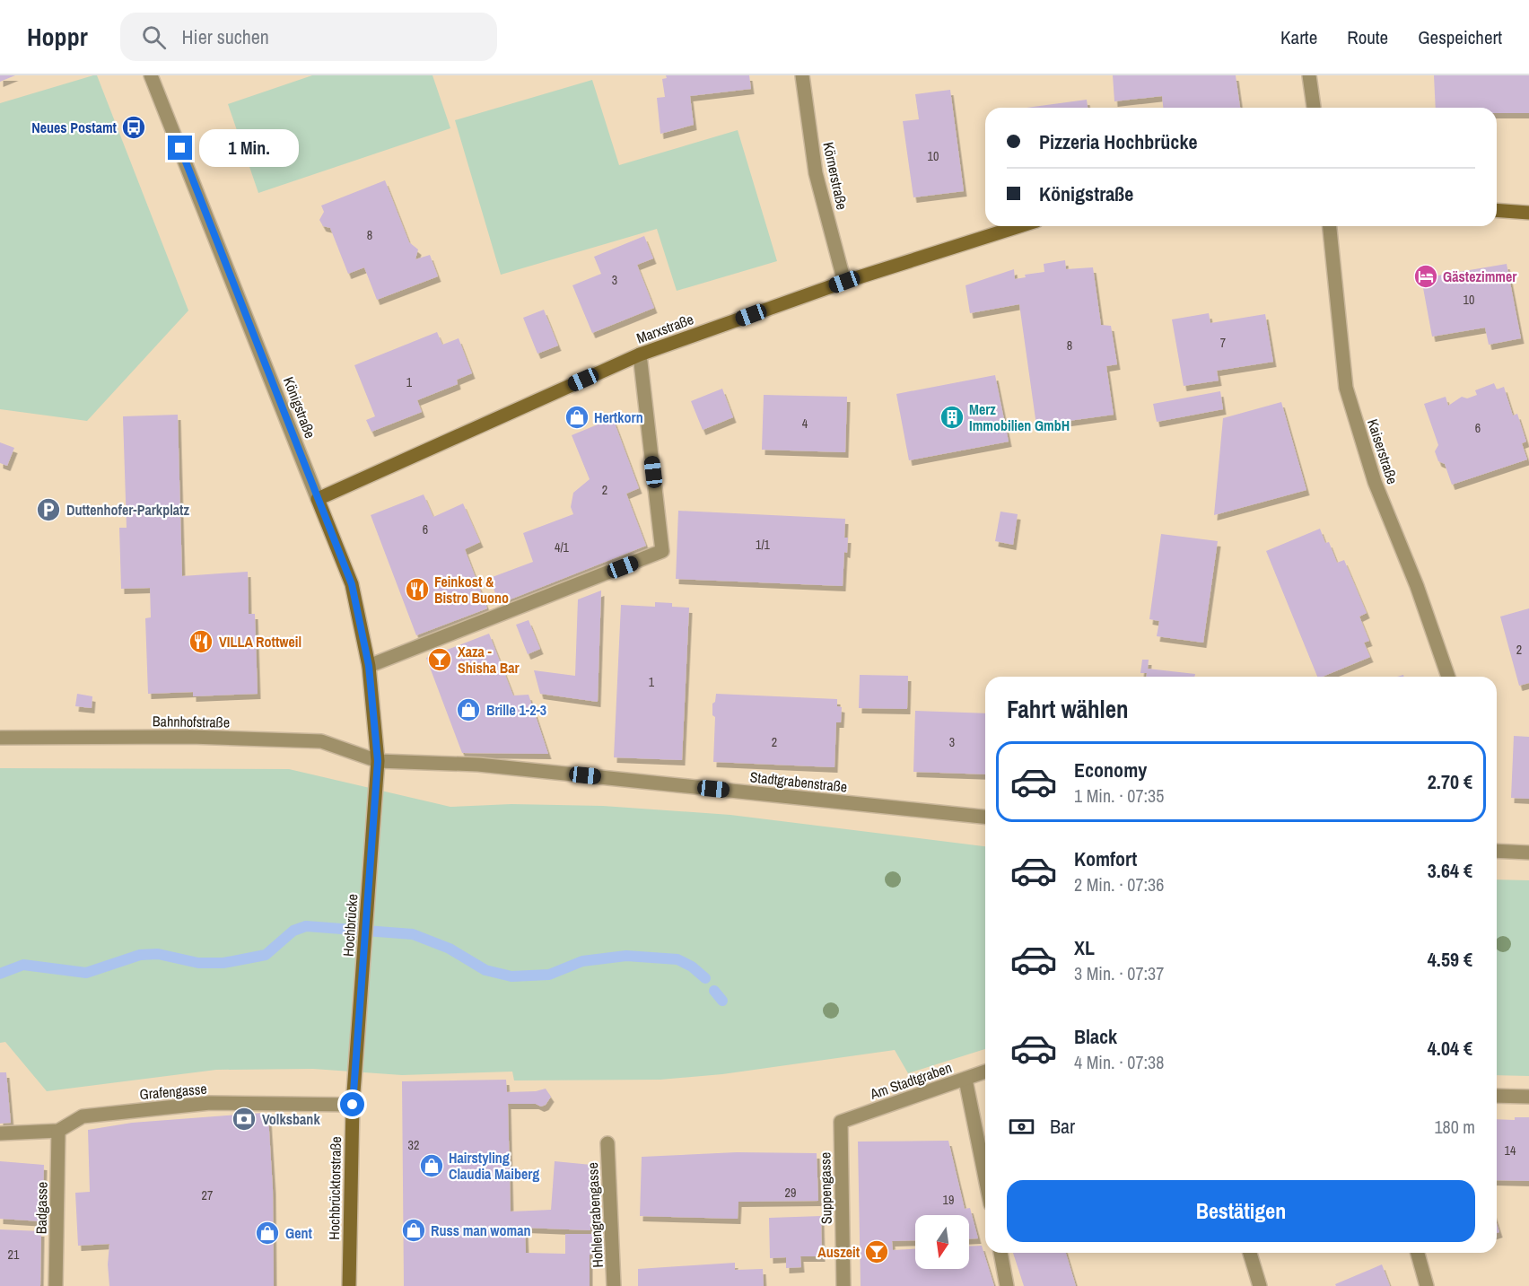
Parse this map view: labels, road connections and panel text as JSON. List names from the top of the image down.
{
  "streets": {
    "main road": [
      "Marxstraße",
      "Königstraße",
      "Hochbrücke",
      "Hochbrücktorstraße"
    ],
    "street": [
      "Körnerstraße",
      "Kaiserstraße",
      "Bahnhofstraße",
      "Stadtgrabenstraße",
      "Am Stadtgraben",
      "Grafengasse",
      "Suppengasse",
      "Badgasse",
      "Hohlengrabengasse"
    ]
  },
  "crossings": [
    ["Körnerstraße", "Marxstraße"],
    ["Marxstraße", "Königstraße"],
    ["Königstraße", "Bahnhofstraße"],
    ["Königstraße", "Stadtgrabenstraße"],
    ["Königstraße", "Hochbrücke"],
    ["Bahnhofstraße", "Stadtgrabenstraße"],
    ["Bahnhofstraße", "Hochbrücke"],
    ["Stadtgrabenstraße", "Hochbrücke"],
    ["Hochbrücke", "Grafengasse"],
    ["Hochbrücke", "Hochbrücktorstraße"],
    ["Am Stadtgraben", "Suppengasse"],
    ["Grafengasse", "Hochbrücktorstraße"],
    ["Grafengasse", "Badgasse"]
  ],
  "places": {
    "bus stop": ["Neues Postamt"],
    "hotel": ["Gästezimmer"],
    "shop": [
      "Hertkorn",
      "Brille 1-2-3",
      "Hairstyling Claudia Maiberg",
      "Russ man woman",
      "Gent"
    ],
    "building": ["Merz Immobilien GmbH"],
    "parking": ["Duttenhofer-Parkplatz"],
    "restaurant": ["Feinkost & Bistro Buono", "VILLA Rottweil"],
    "bar": ["Xaza - Shisha Bar", "Auszeit"],
    "bank": ["Volksbank"]
  },
  "house_numbers": [
    "10",
    "8",
    "3",
    "10",
    "7",
    "8",
    "1",
    "4",
    "6",
    "2",
    "6",
    "1/1",
    "4/1",
    "2",
    "1",
    "2",
    "3",
    "32",
    "14",
    "29",
    "27",
    "19",
    "21"
  ],
  "north": "bottom",
  "page": {
    "header": "Hoppr",
    "search": "Hier suchen",
    "nav": ["Karte", "Route", "Gespeichert"],
    "banner": ["Pizzeria Hochbrücke", "Königstraße"],
    "bubble": "1 Min.",
    "heading": "Fahrt wählen",
    "list": [
      {
        "name": "Economy",
        "note": "1 Min. · 07:35",
        "value": "2.70 €"
      },
      {
        "name": "Komfort",
        "note": "2 Min. · 07:36",
        "value": "3.64 €"
      },
      {
        "name": "XL",
        "note": "3 Min. · 07:37",
        "value": "4.59 €"
      },
      {
        "name": "Black",
        "note": "4 Min. · 07:38",
        "value": "4.04 €"
      }
    ],
    "pay": ["Bar", "180 m"],
    "buttons": "Bestätigen"
  }
}
